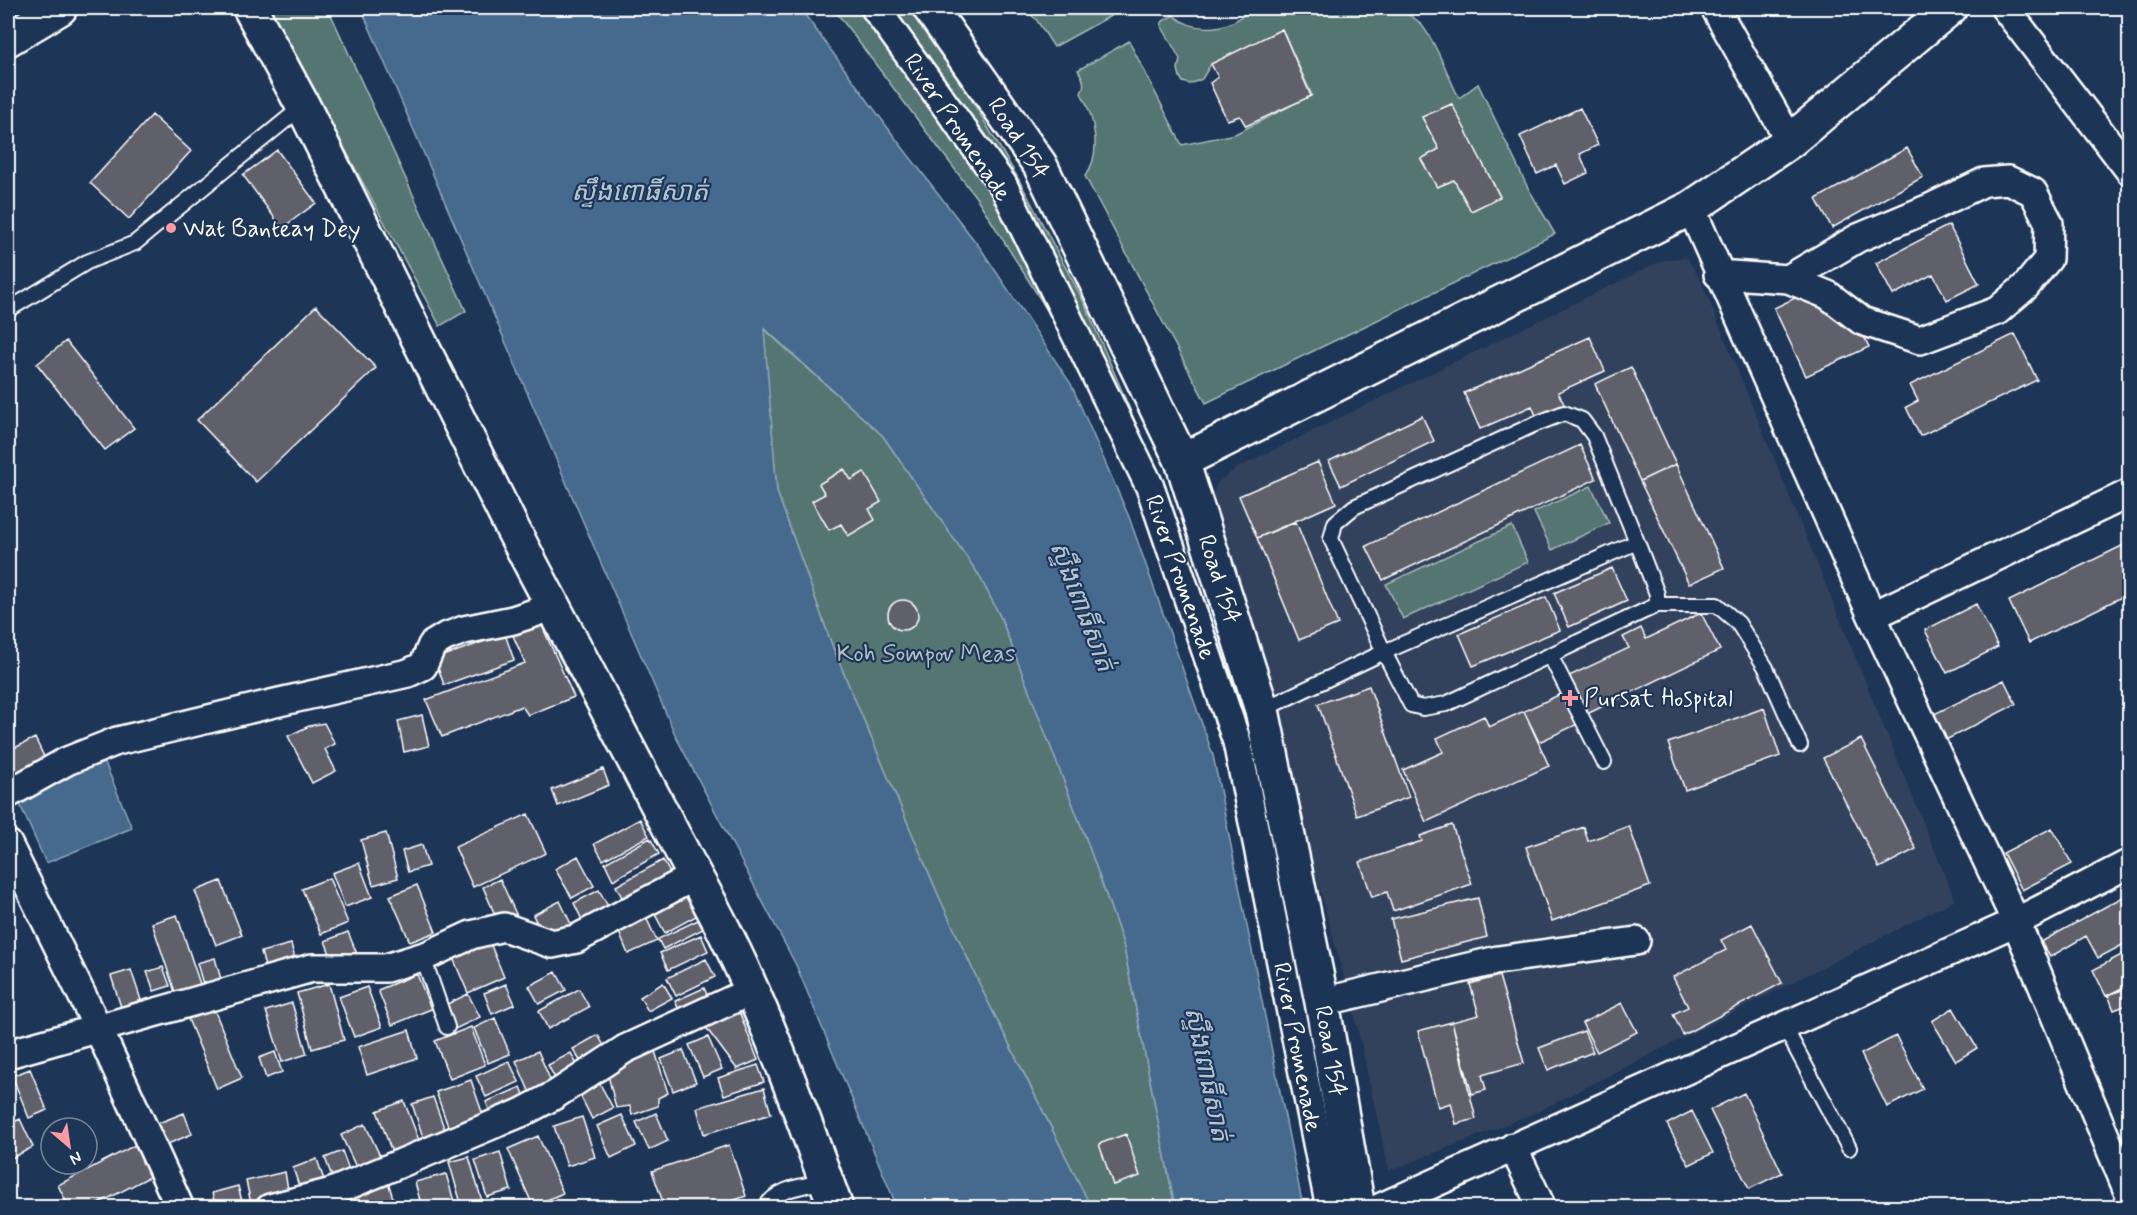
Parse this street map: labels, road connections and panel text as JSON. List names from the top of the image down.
{
  "streets": {
    "street": ["River Promenade", "Road 154"]
  },
  "water": ["ស្ទឹងពោធិ៍សាត់"],
  "parks": ["Koh Sompov Meas"],
  "places": {
    "other": ["Wat Banteay Dey"],
    "health": ["Pursat Hospital"]
  },
  "north": "bottom right"
}
